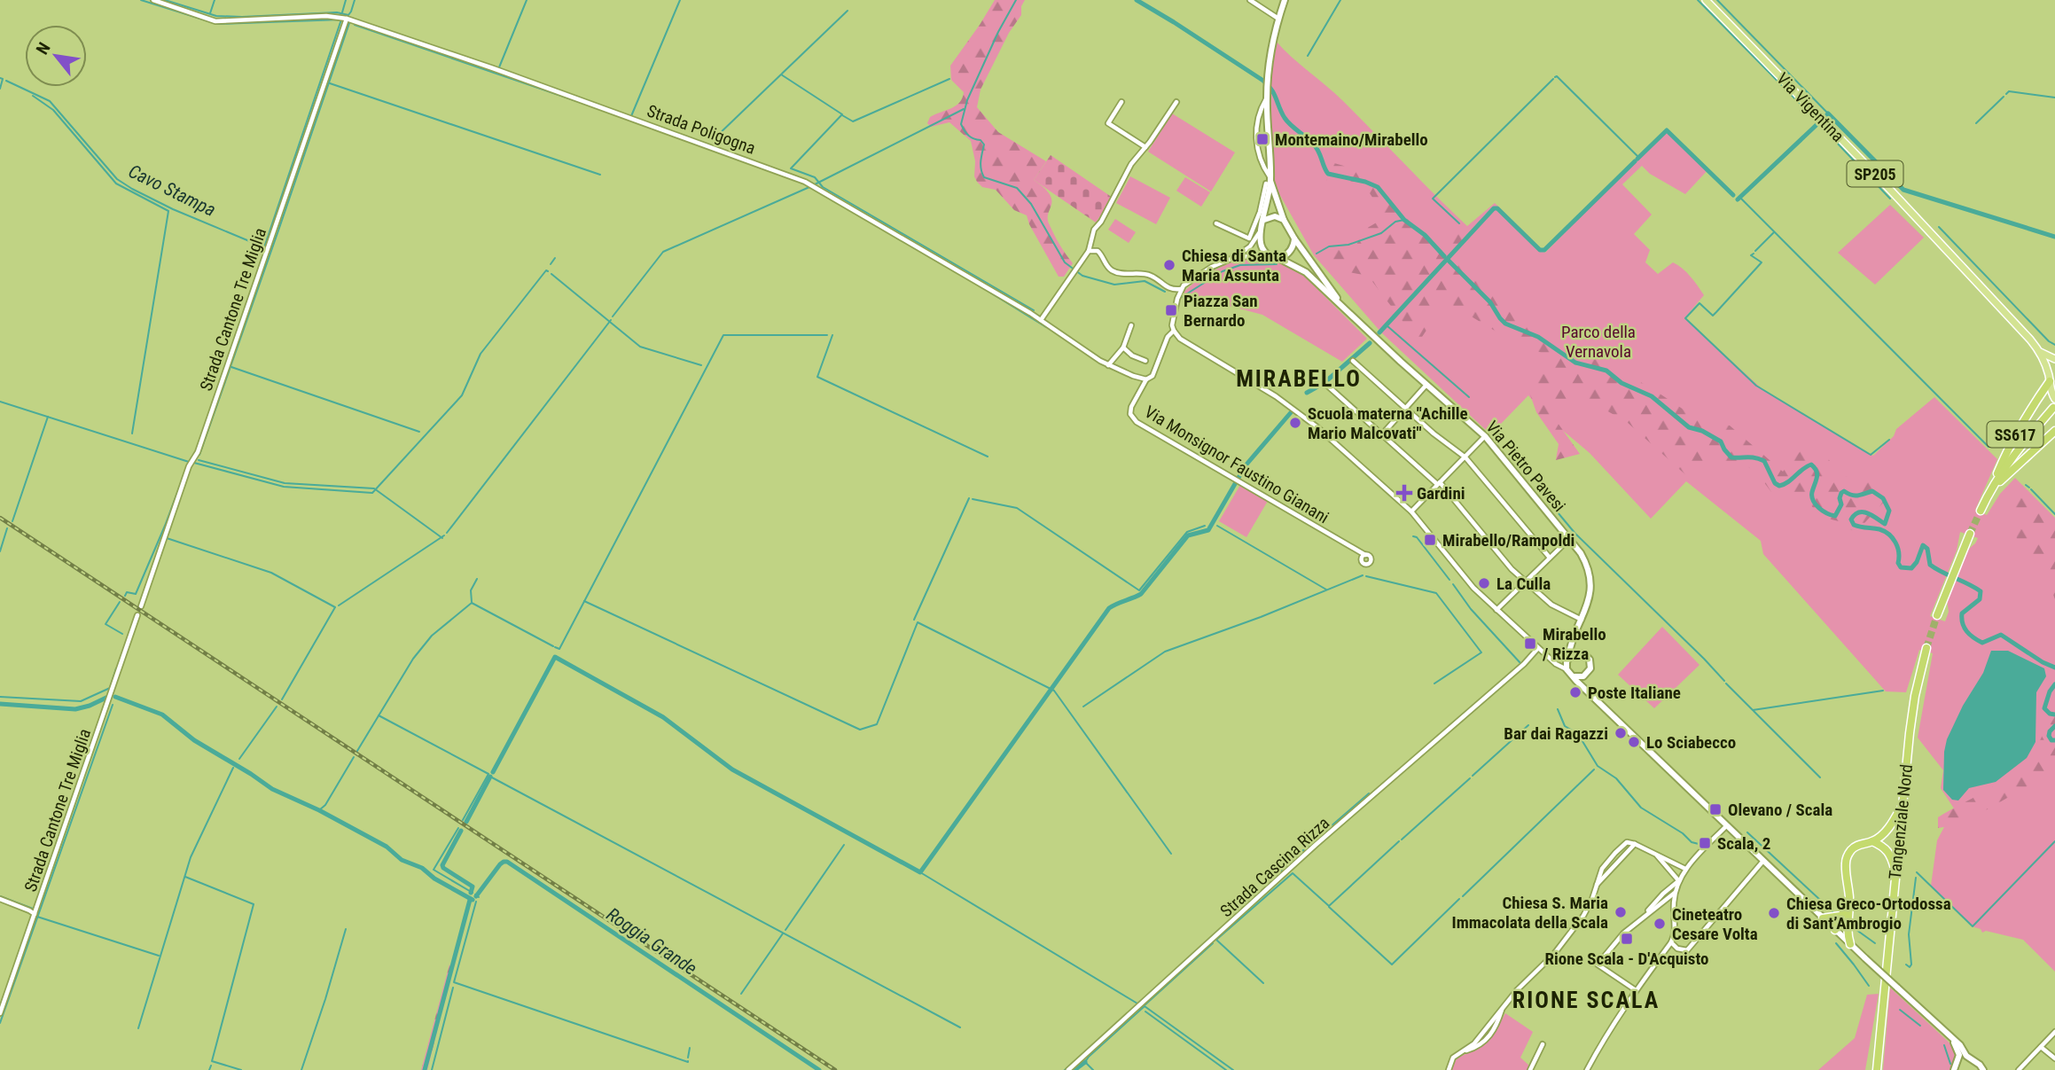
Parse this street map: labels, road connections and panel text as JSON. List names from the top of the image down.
{
  "streets": {
    "highway": ["SS617", "Tangenziale Nord"],
    "main road": ["Via Vigentina", "SP205"],
    "street": [
      "Strada Poligogna",
      "Strada Cantone Tre Miglia",
      "Via Monsignor Faustino Gianani",
      "Via Pietro Pavesi",
      "Strada Cascina Rizza"
    ]
  },
  "crossings": [
    ["Via Vigentina", "SS617"],
    ["Strada Poligogna", "Strada Cantone Tre Miglia"],
    ["Strada Poligogna", "Via Monsignor Faustino Gianani"]
  ],
  "districts": ["MIRABELLO", "RIONE SCALA"],
  "water": ["Cavo Stampa", "Roggia Grande"],
  "parks": ["Parco della Vernavola"],
  "places": {
    "transit": [
      "Montemaino/Mirabello",
      "Piazza San Bernardo",
      "Mirabello/Rampoldi",
      "Mirabello / Rizza",
      "Olevano / Scala",
      "Scala, 2",
      "Rione Scala - D'Acquisto"
    ],
    "other": [
      "Chiesa di Santa Maria Assunta",
      "Scuola materna \"Achille Mario Malcovati\"",
      "La Culla",
      "Poste Italiane",
      "Bar dai Ragazzi",
      "Lo Sciabecco",
      "Chiesa S. Maria Immacolata della Scala",
      "Chiesa Greco-Ortodossa di Sant’Ambrogio",
      "Cineteatro Cesare Volta"
    ],
    "health": ["Gardini"]
  },
  "north": "top left"
}
